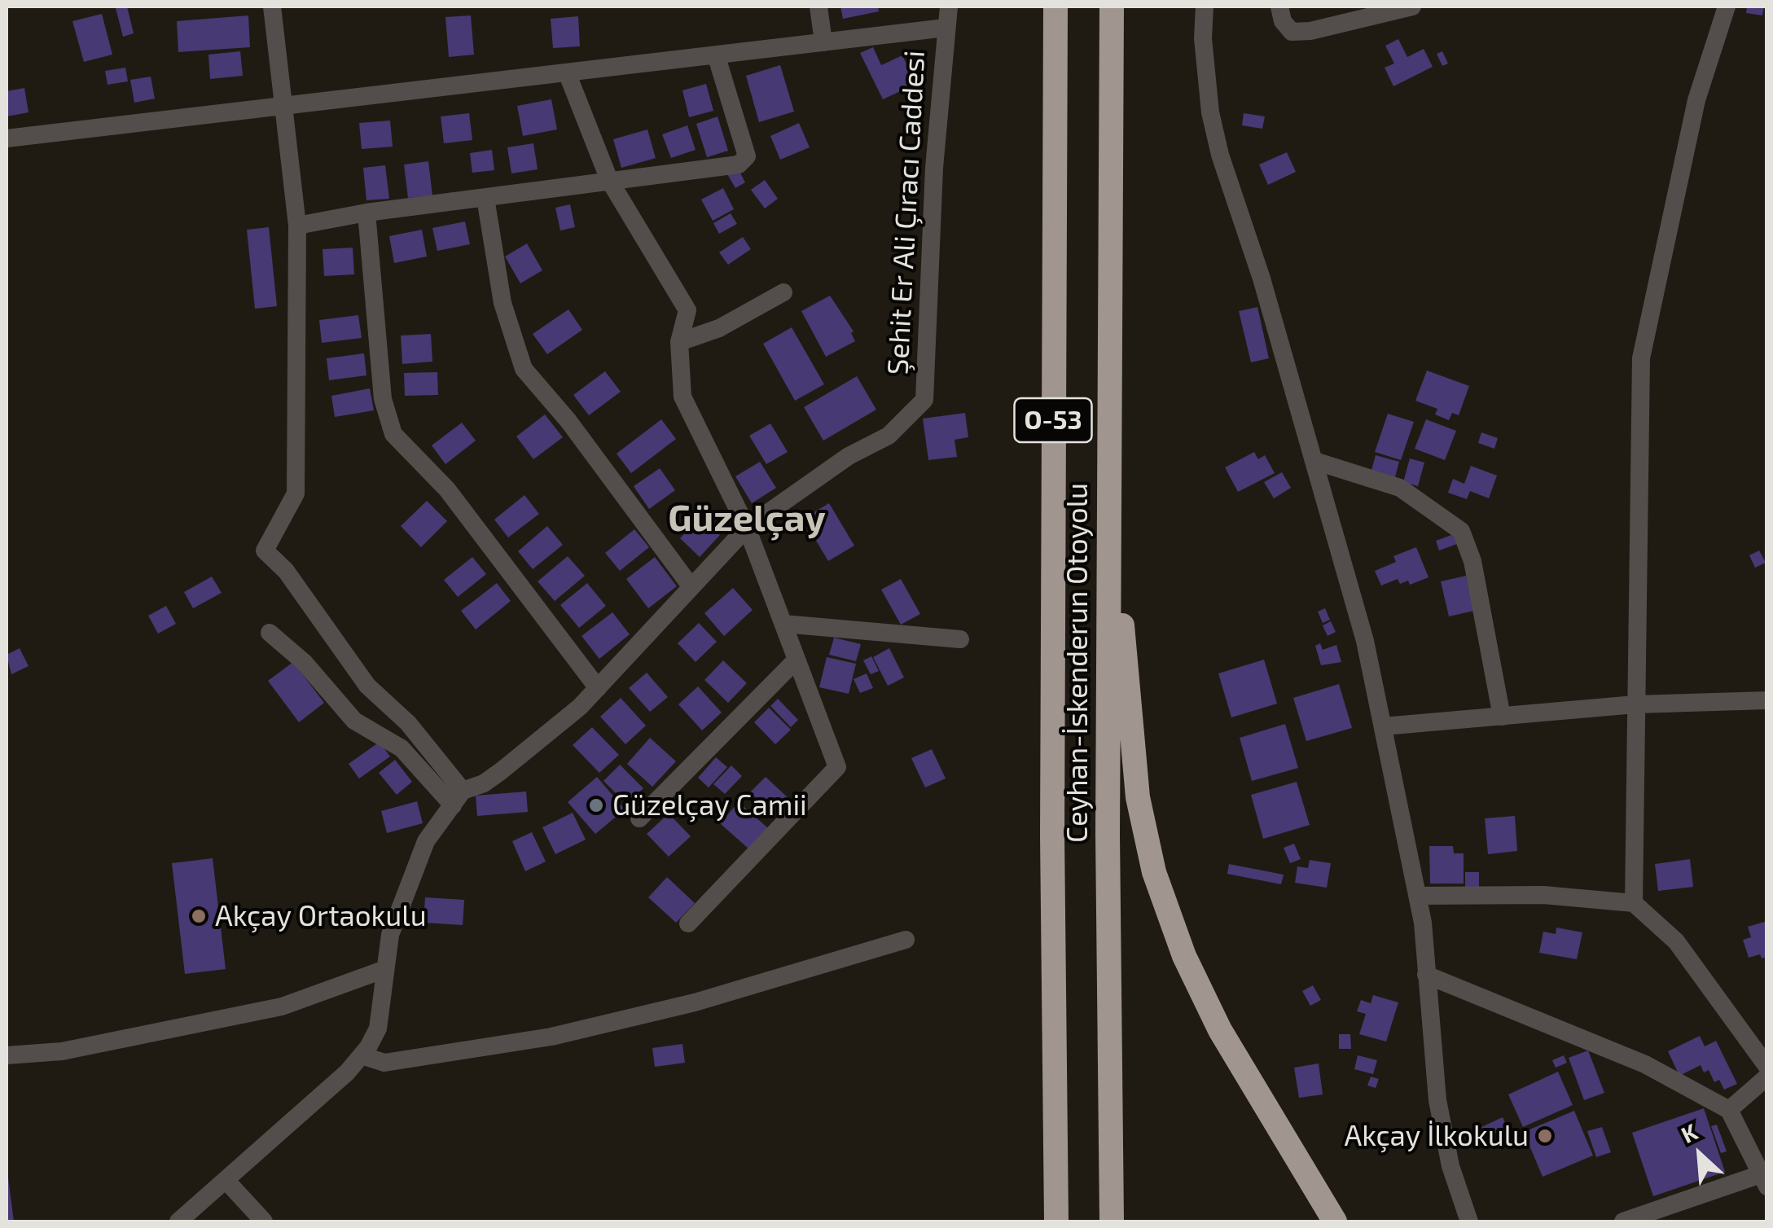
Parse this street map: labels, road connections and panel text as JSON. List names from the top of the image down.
{
  "streets": {
    "highway": ["O-53", "Ceyhan-İskenderun Otoyolu"],
    "street": ["Şehit Er Ali Çıracı Caddesi"]
  },
  "districts": ["Güzelçay"],
  "places": ["Güzelçay Camii", "Akçay Ortaokulu", "Akçay İlkokulu"],
  "north": "top left"
}
